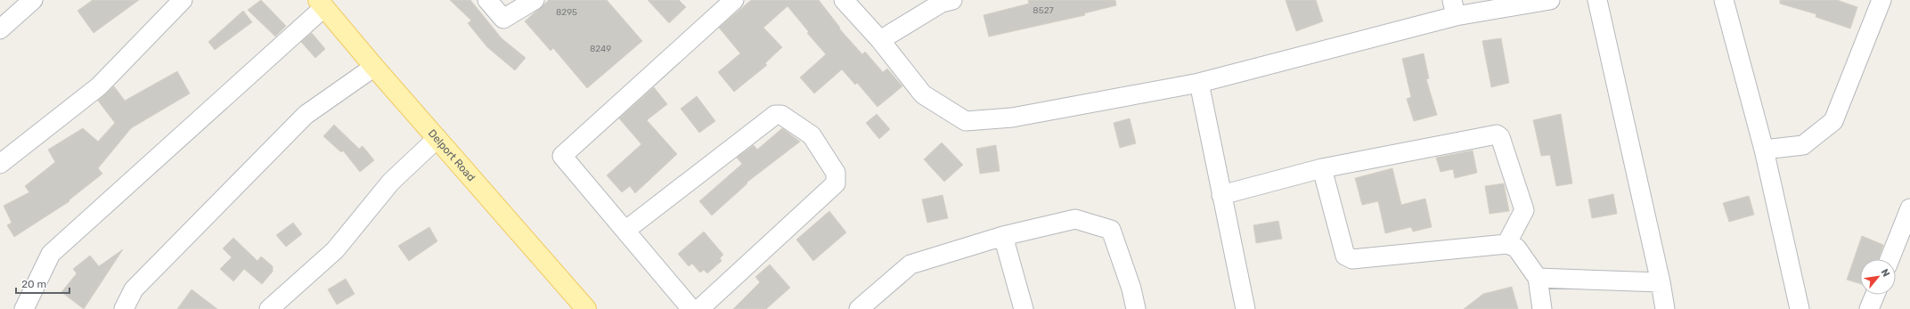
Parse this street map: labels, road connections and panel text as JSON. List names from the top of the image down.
{
  "streets": {
    "main road": ["Delport Road"]
  },
  "house_numbers": ["8527", "8295", "8249"],
  "scale_bar": "20 m",
  "north": "top right"
}
